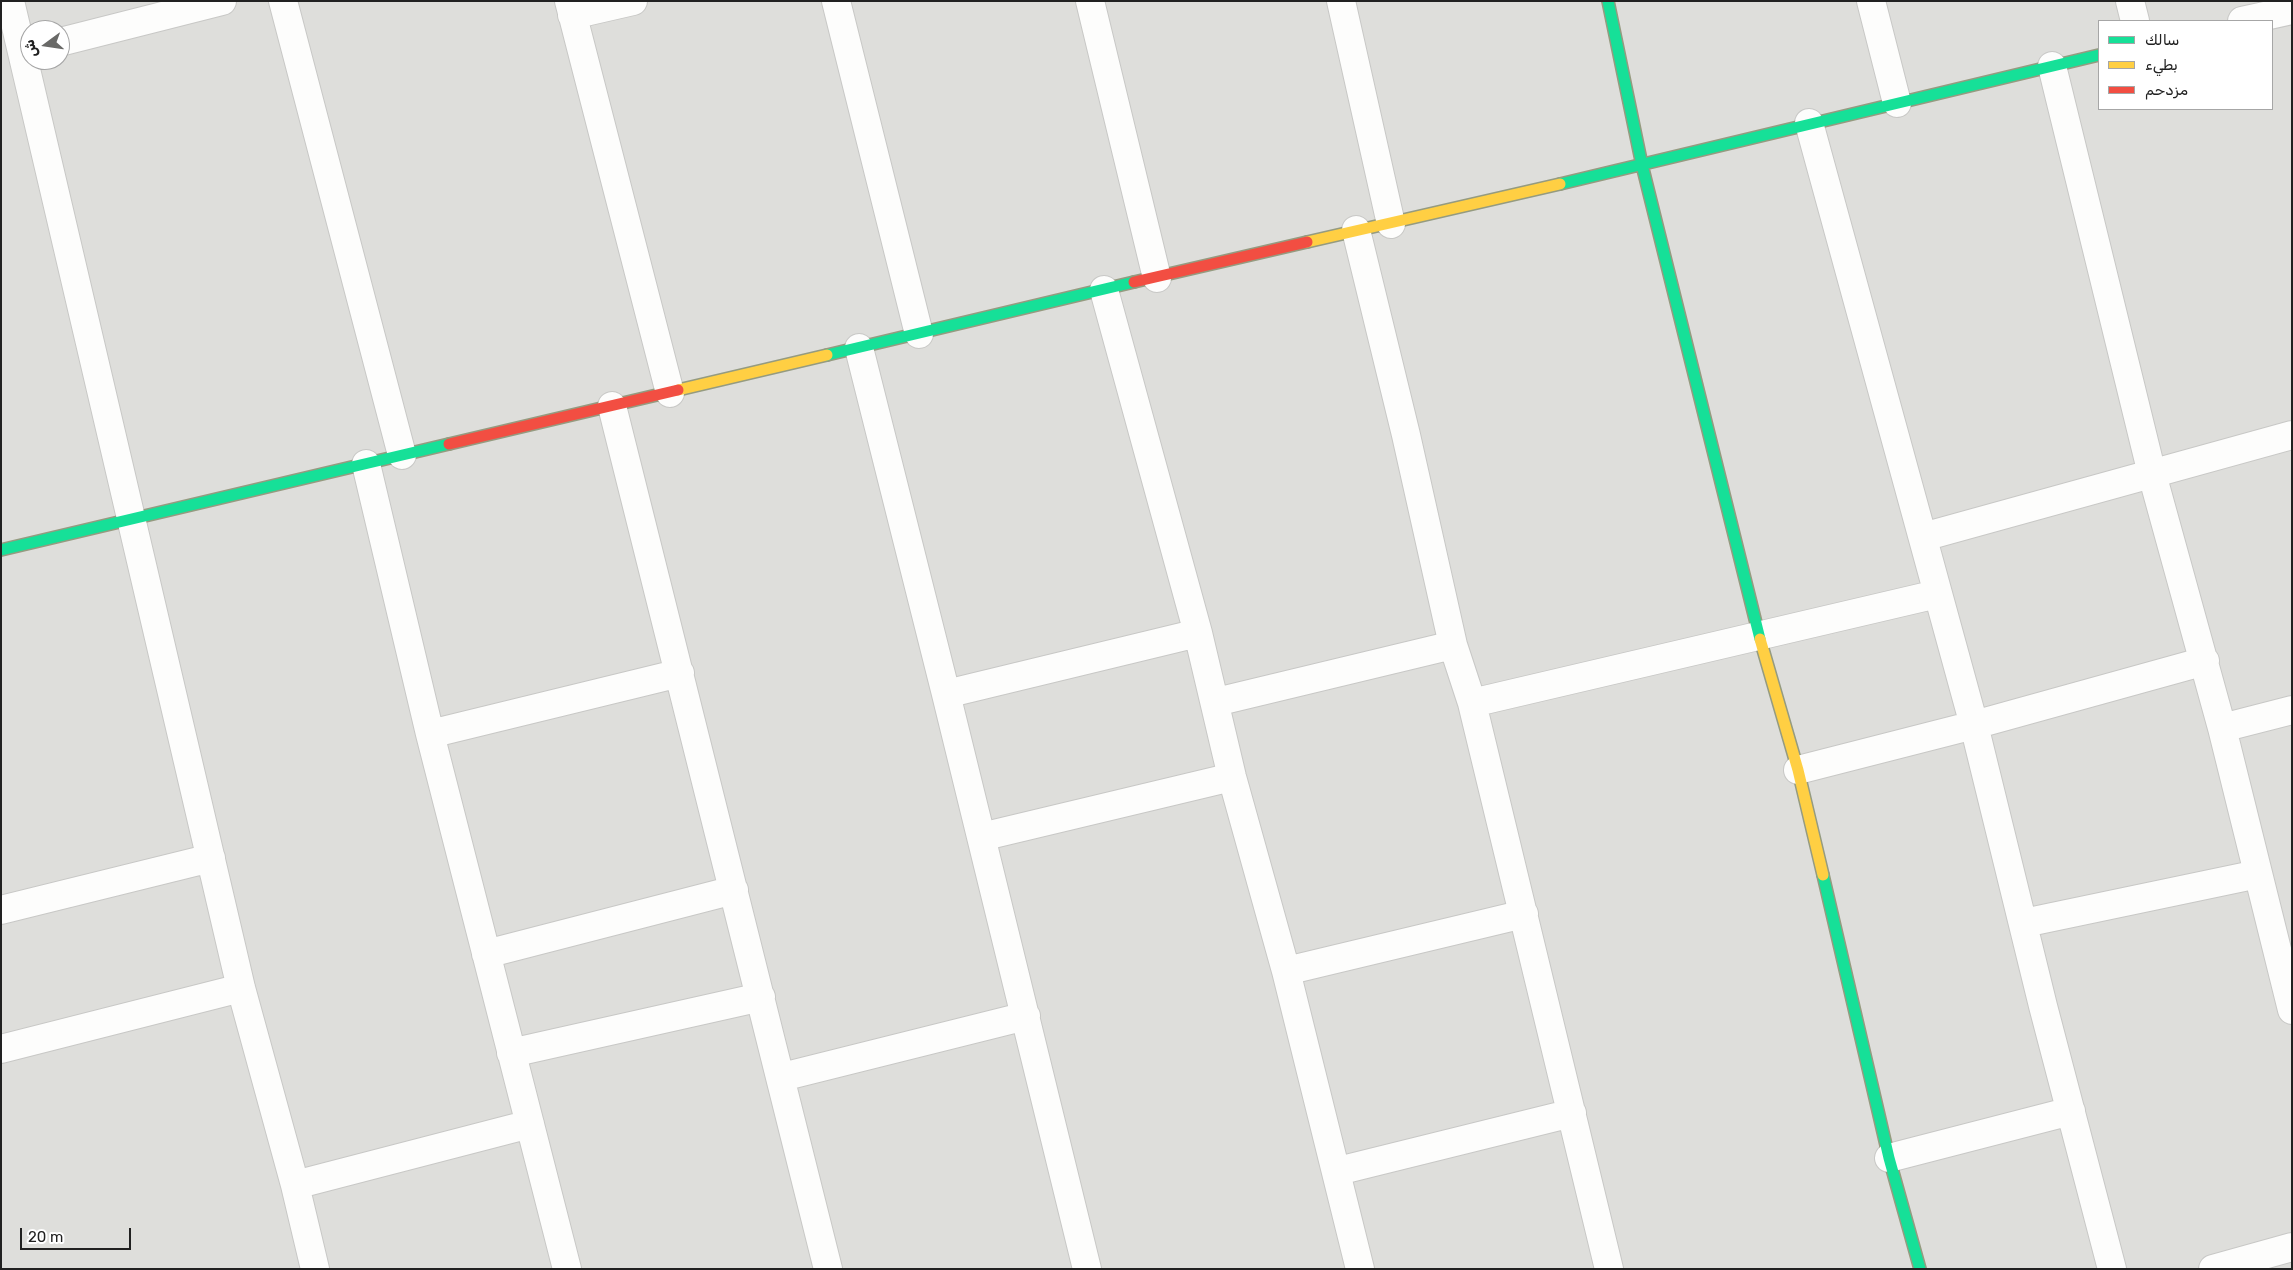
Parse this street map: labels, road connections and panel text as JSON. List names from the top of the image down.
{
  "legend": ["سالك", "بطيء", "مزدحم"],
  "scale_bar": "20 m",
  "north": "left"
}
